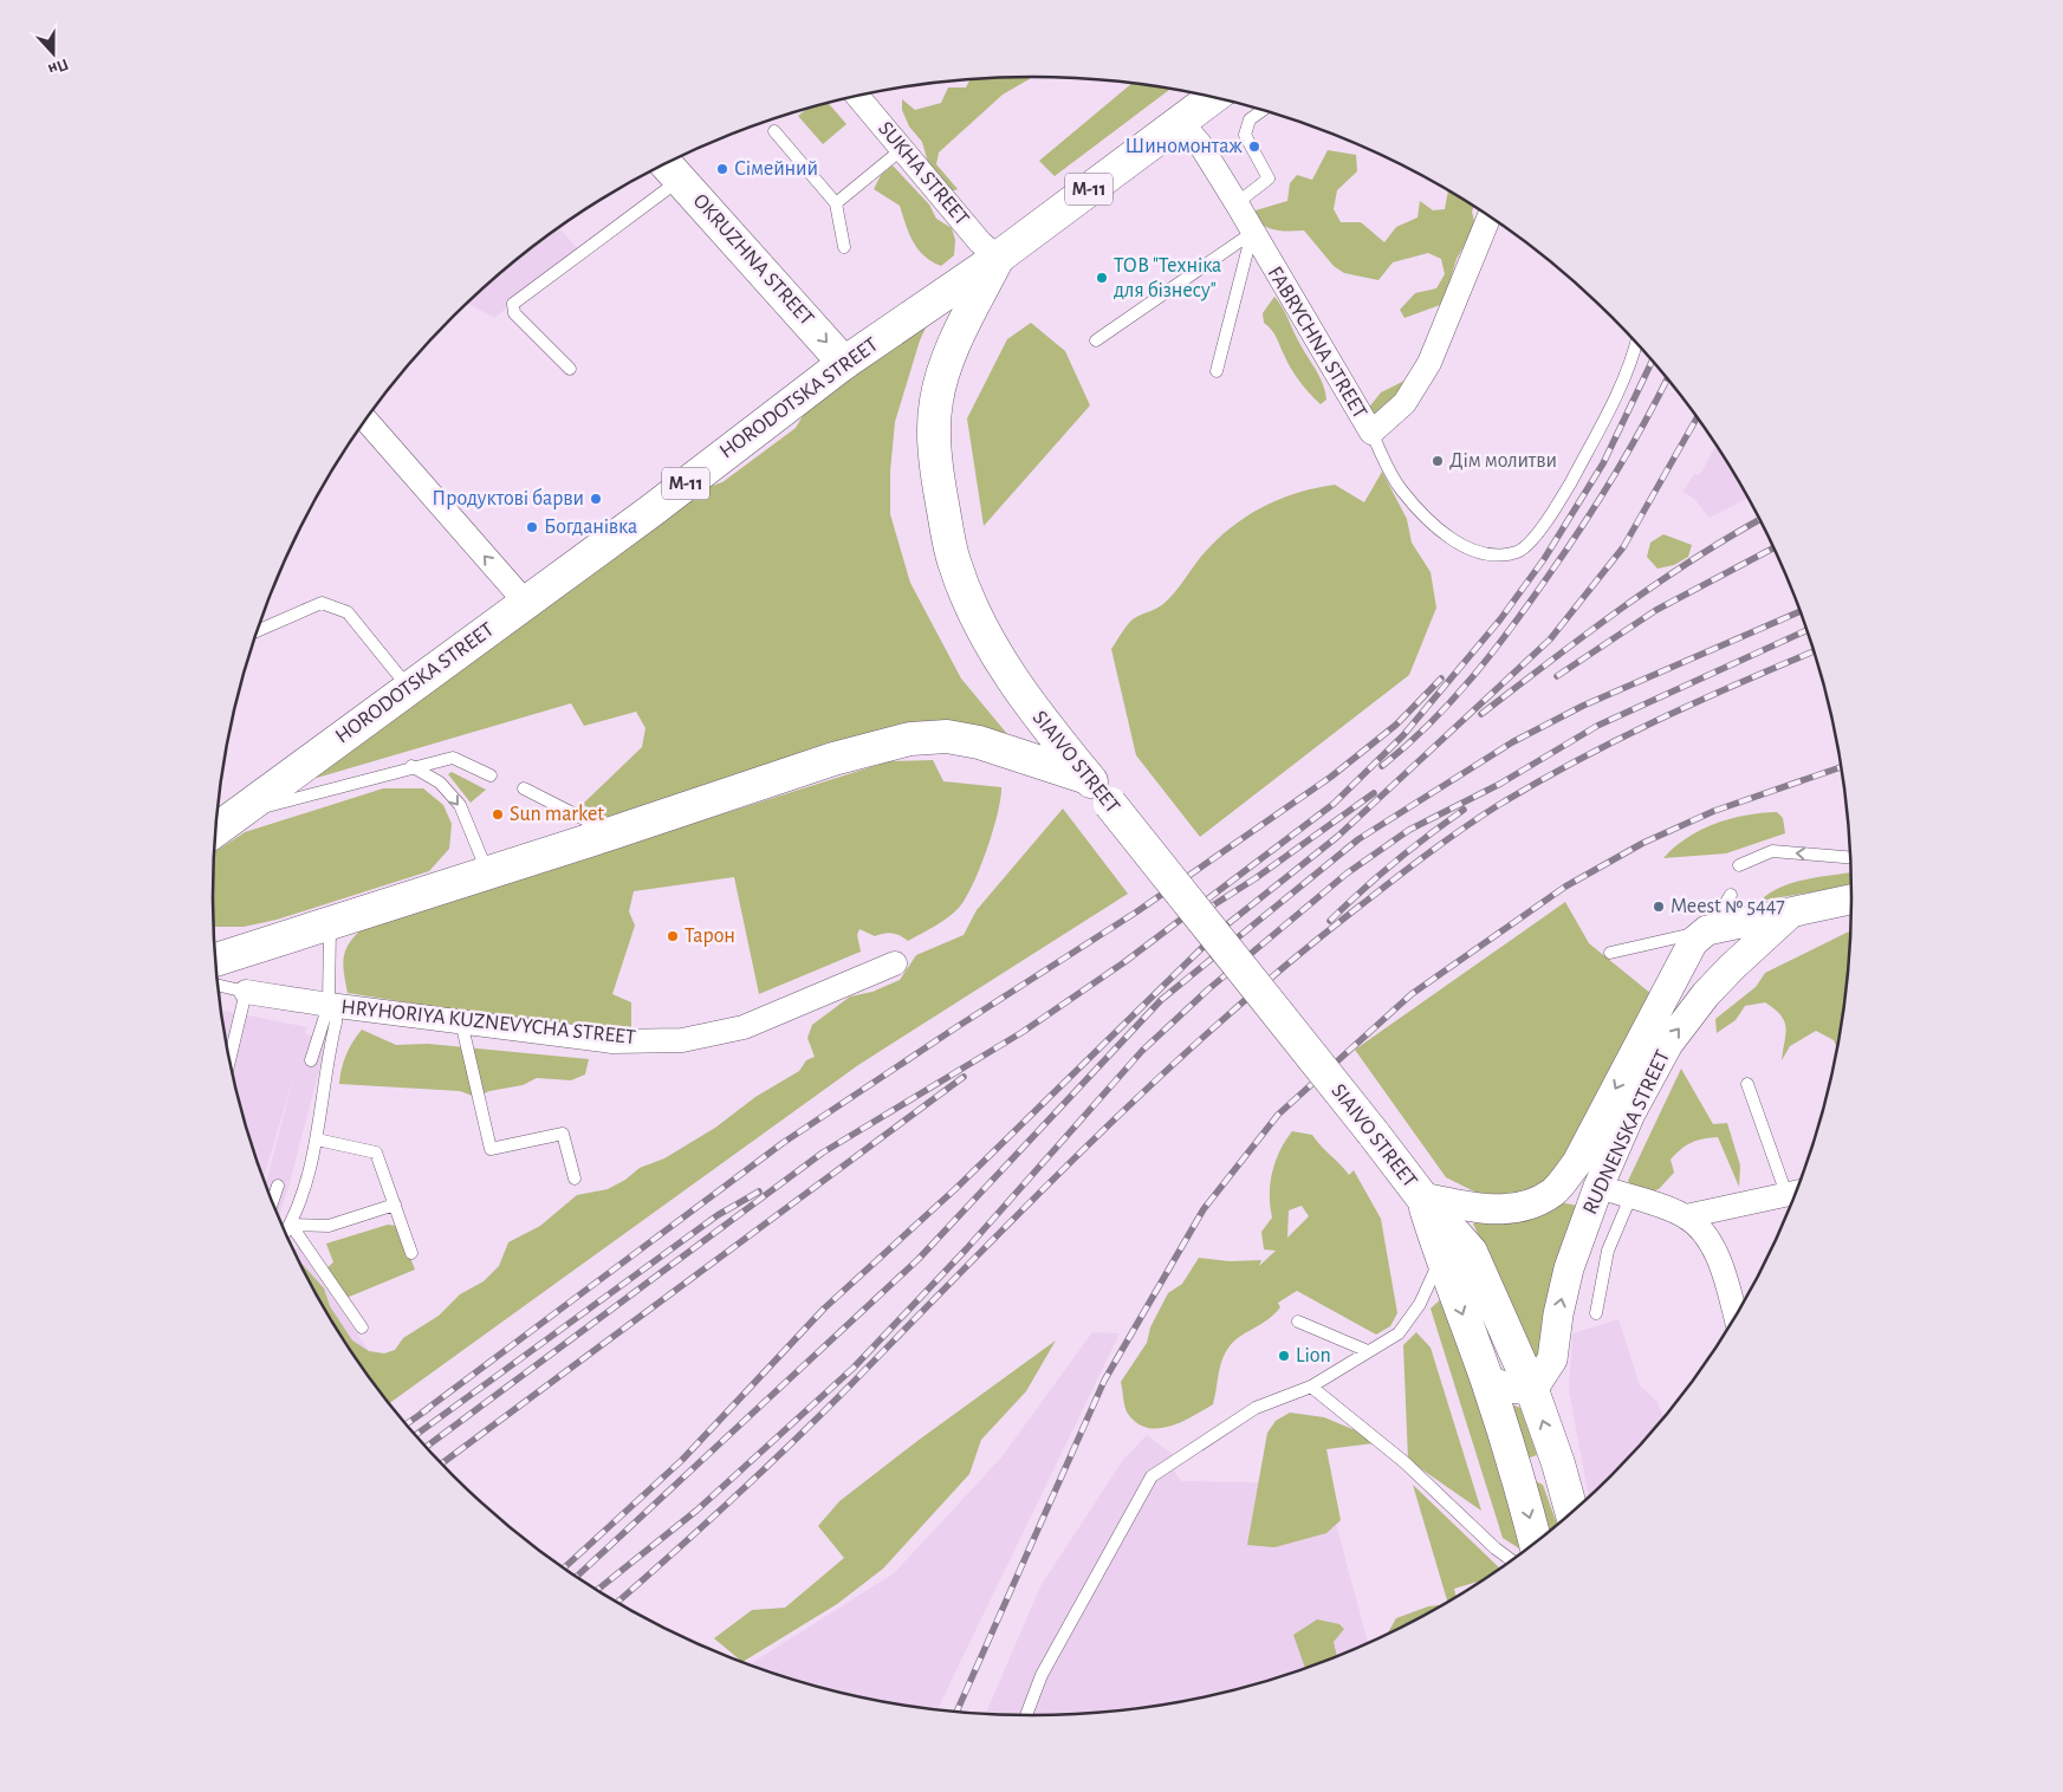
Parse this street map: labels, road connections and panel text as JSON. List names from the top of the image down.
{
  "streets": {
    "main road": [
      "М-11",
      "OKRUZHNA STREET",
      "HORODOTSKA STREET",
      "SIAIVO STREET"
    ],
    "street": [
      "SUKHA STREET",
      "FABRYCHNA STREET",
      "HRYHORIYA KUZNEVYCHA STREET",
      "RUDNENSKA STREET"
    ]
  },
  "crossings": [
    ["SUKHA STREET", "HORODOTSKA STREET"],
    ["SUKHA STREET", "SIAIVO STREET"],
    ["OKRUZHNA STREET", "HORODOTSKA STREET"],
    ["FABRYCHNA STREET", "HORODOTSKA STREET"],
    ["HORODOTSKA STREET", "SIAIVO STREET"],
    ["SIAIVO STREET", "RUDNENSKA STREET"]
  ],
  "one_way": ["OKRUZHNA STREET"],
  "places": [
    "Шиномонтаж",
    "Сімейний",
    "ТОВ \"Техніка для бізнесу\"",
    "Дім молитви",
    "Продуктові барви",
    "Богданівка",
    "Sun market",
    "Meest № 5447",
    "Тарон",
    "Lion"
  ],
  "north": "bottom"
}
